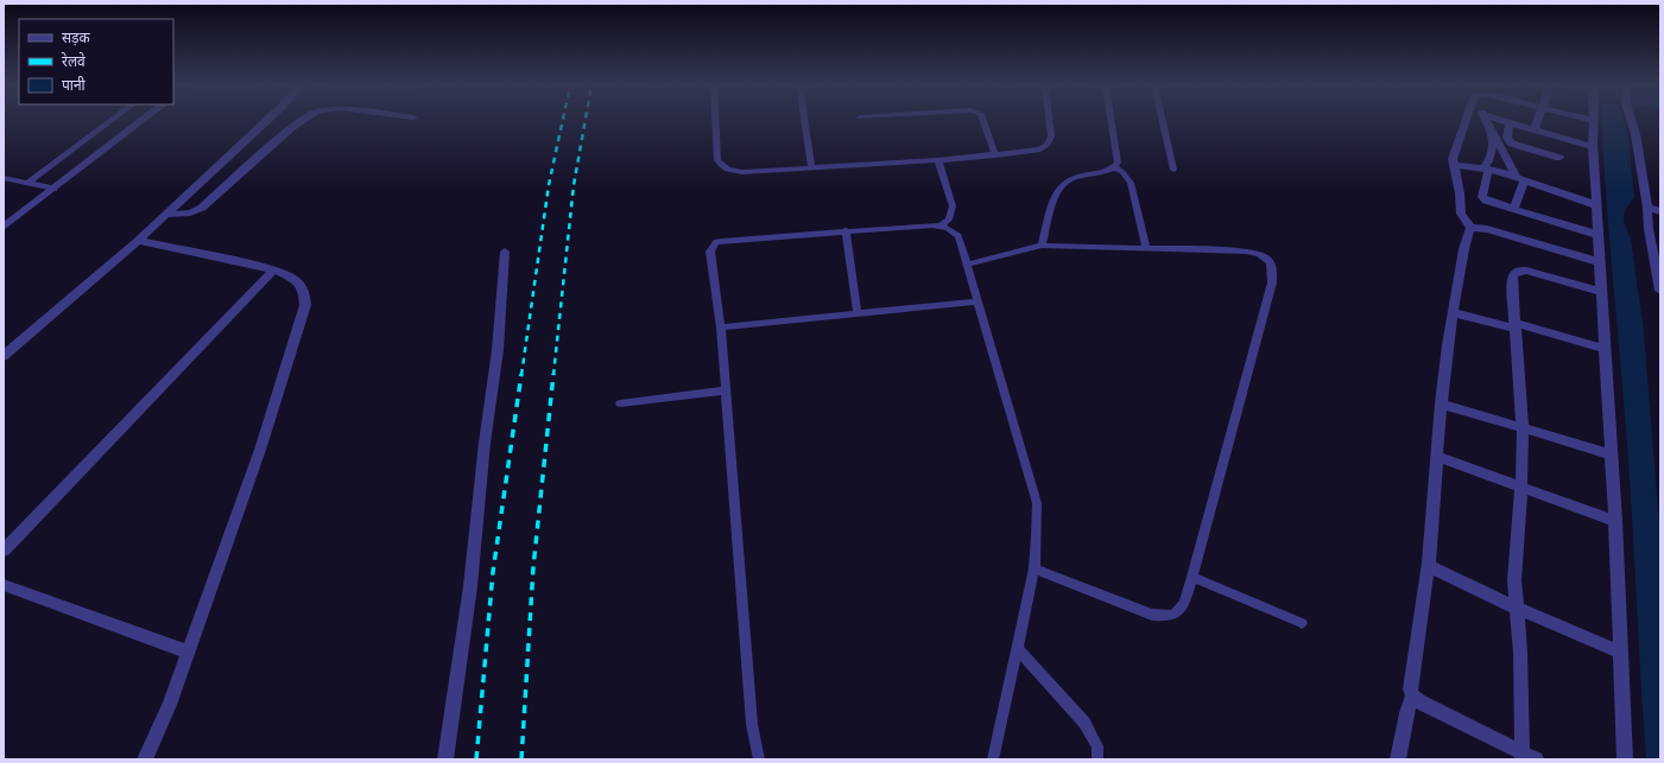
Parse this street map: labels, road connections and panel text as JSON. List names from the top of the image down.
{
  "legend": ["सड़क", "रेलवे", "पानी"]
}
